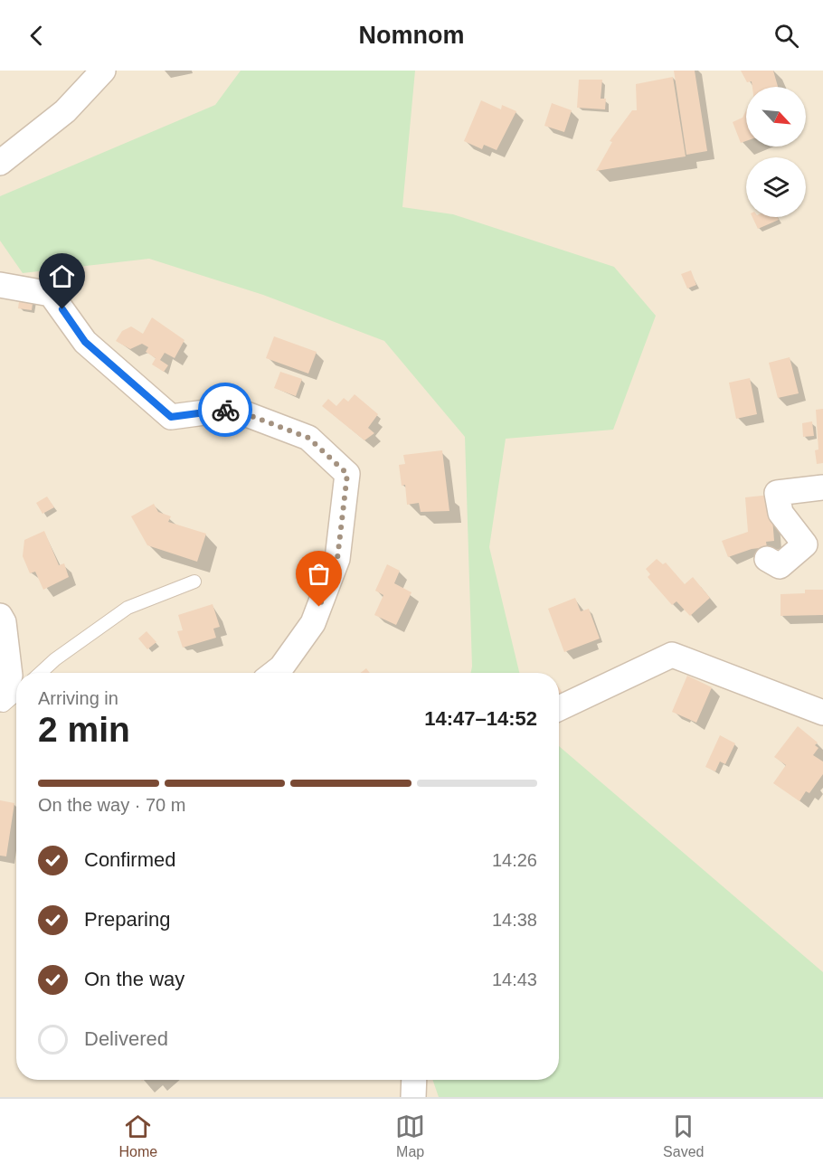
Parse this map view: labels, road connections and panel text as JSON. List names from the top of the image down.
{
  "north": "bottom right",
  "page": {
    "header": "Nomnom",
    "heading": ["2 min", "Arriving in", "14:47–14:52"],
    "bar": "On the way · 70 m",
    "list": [
      ["Confirmed", "14:26"],
      ["Preparing", "14:38"],
      ["On the way", "14:43"],
      "Delivered"
    ],
    "tabs": ["Home", "Map", "Saved"]
  }
}
